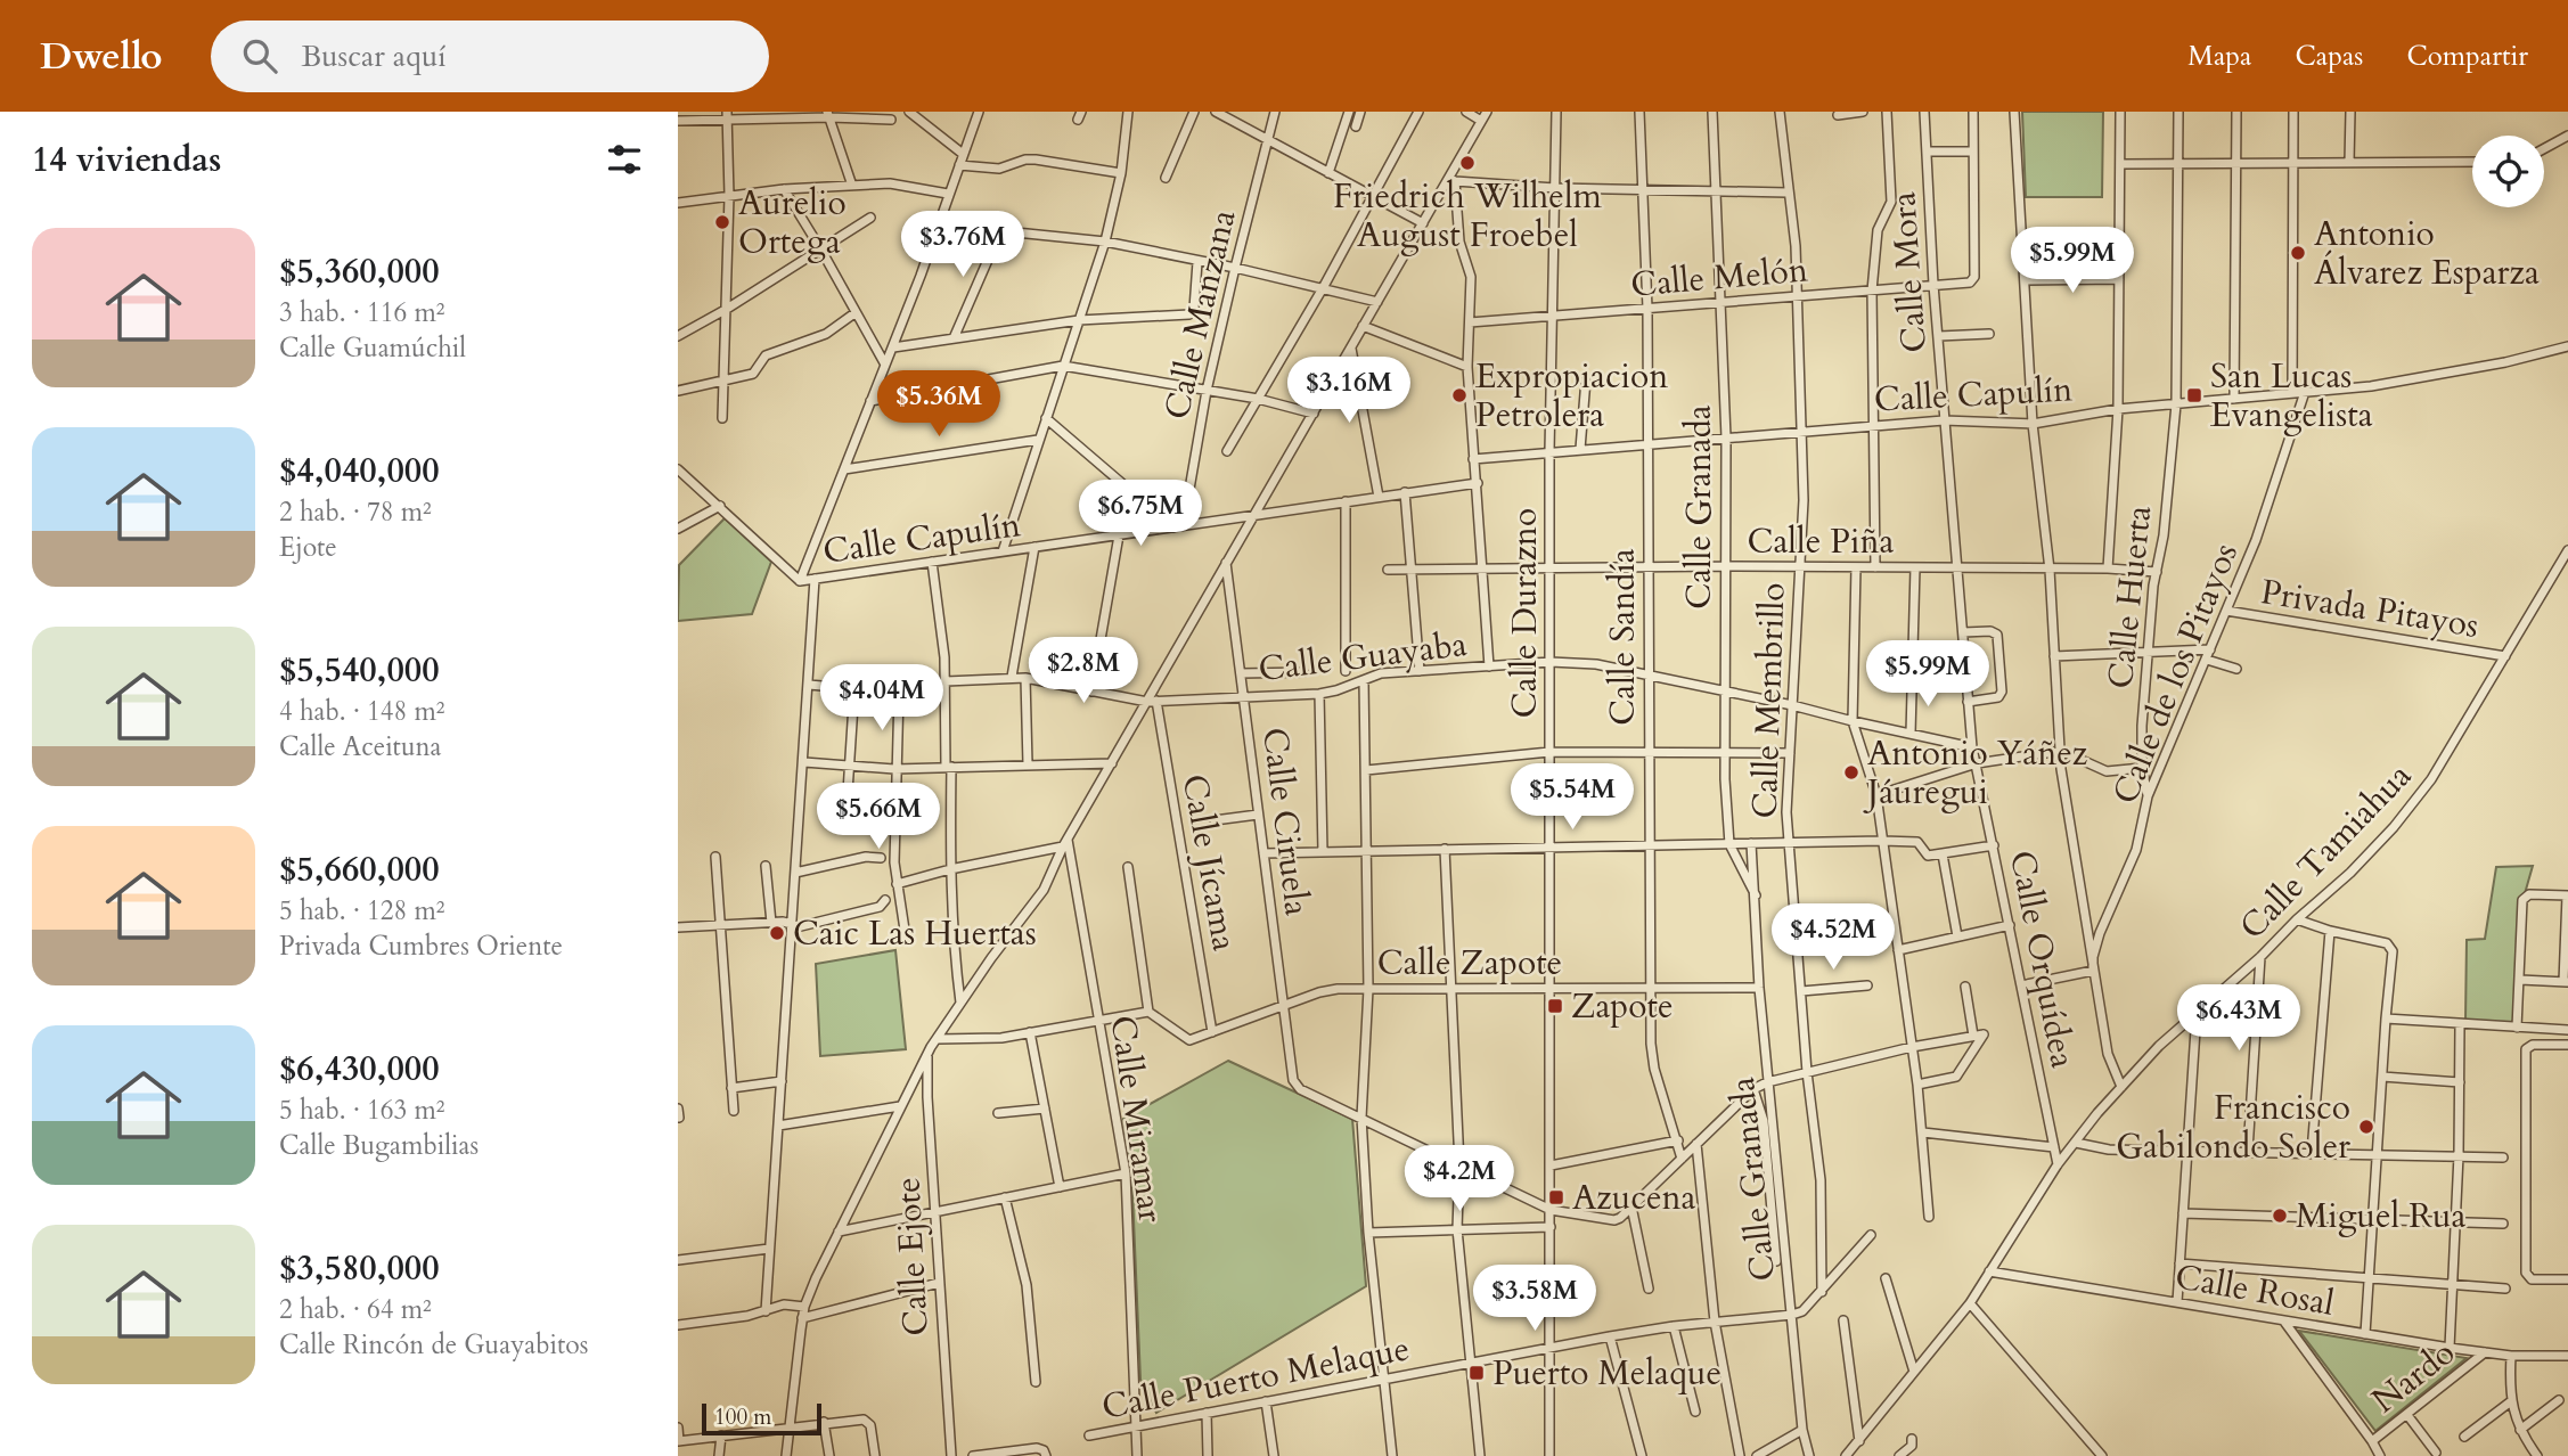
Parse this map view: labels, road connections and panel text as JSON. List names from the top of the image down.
{
  "streets": {
    "street": [
      "Calle Mora",
      "Calle Melón",
      "Calle Manzana",
      "Calle Capulín",
      "Calle Granada",
      "Calle Piña",
      "Calle Huerta",
      "Privada Pitayos",
      "Calle Durazno",
      "Calle Sandía",
      "Calle Guayaba",
      "Calle de los Pitayos",
      "Calle Membrillo",
      "Calle Ciruela",
      "Calle Tamiahua",
      "Calle Jícama",
      "Calle Orquídea",
      "Calle Zapote",
      "Calle Miramar",
      "Calle Ejote",
      "Calle Rosal",
      "Nardo",
      "Calle Puerto Melaque"
    ]
  },
  "crossings": [
    ["Calle Mora", "Calle Melón"],
    ["Calle Mora", "Calle Capulín"],
    ["Calle Mora", "Calle Piña"],
    ["Calle Mora", "Calle Guayaba"],
    ["Calle Mora", "Calle Orquídea"],
    ["Calle Melón", "Calle Granada"],
    ["Calle Melón", "Calle Durazno"],
    ["Calle Melón", "Calle Sandía"],
    ["Calle Melón", "Calle Membrillo"],
    ["Calle Manzana", "Calle Capulín"],
    ["Calle Capulín", "Calle Granada"],
    ["Calle Capulín", "Calle Huerta"],
    ["Calle Capulín", "Calle Durazno"],
    ["Calle Capulín", "Calle Sandía"],
    ["Calle Capulín", "Calle de los Pitayos"],
    ["Calle Capulín", "Calle Membrillo"],
    ["Calle Granada", "Calle Piña"],
    ["Calle Granada", "Calle Guayaba"],
    ["Calle Granada", "Calle Zapote"],
    ["Calle Granada", "Calle Puerto Melaque"],
    ["Calle Piña", "Calle Huerta"],
    ["Calle Piña", "Calle Durazno"],
    ["Calle Piña", "Calle Sandía"],
    ["Calle Piña", "Calle Membrillo"],
    ["Calle Huerta", "Calle de los Pitayos"],
    ["Privada Pitayos", "Calle de los Pitayos"],
    ["Privada Pitayos", "Calle Tamiahua"],
    ["Calle Durazno", "Calle Guayaba"],
    ["Calle Durazno", "Calle Zapote"],
    ["Calle Durazno", "Calle Puerto Melaque"],
    ["Calle Sandía", "Calle Guayaba"],
    ["Calle Sandía", "Calle Zapote"],
    ["Calle Guayaba", "Calle Membrillo"],
    ["Calle Guayaba", "Calle Ciruela"],
    ["Calle Guayaba", "Calle Jícama"],
    ["Calle Ciruela", "Calle Zapote"],
    ["Calle Tamiahua", "Calle Orquídea"],
    ["Calle Tamiahua", "Calle Rosal"],
    ["Calle Jícama", "Calle Zapote"],
    ["Calle Miramar", "Calle Puerto Melaque"],
    ["Calle Rosal", "Nardo"]
  ],
  "places": {
    "other": [
      "Friedrich Wilhelm August Froebel",
      "Aurelio Ortega",
      "Antonio Álvarez Esparza",
      "Expropiacion Petrolera",
      "Antonio Yáñez Jáuregui",
      "Caic Las Huertas",
      "Francisco Gabilondo Soler",
      "Miguel Rua"
    ],
    "transit": [
      "San Lucas Evangelista",
      "Zapote",
      "Azucena",
      "Puerto Melaque"
    ]
  },
  "scale_bar": "100 m",
  "page": {
    "header": "Dwello",
    "search": "Buscar aquí",
    "nav": ["Mapa", "Capas", "Compartir"],
    "heading": "14 viviendas",
    "list": [
      {
        "name": "$5,360,000",
        "note": "3 hab. · 116 m² · Calle Guamúchil"
      },
      {
        "name": "$4,040,000",
        "note": "2 hab. · 78 m² · Ejote"
      },
      {
        "name": "$5,540,000",
        "note": "4 hab. · 148 m² · Calle Aceituna"
      },
      {
        "name": "$5,660,000",
        "note": "5 hab. · 128 m² · Privada Cumbres Oriente"
      },
      {
        "name": "$6,430,000",
        "note": "5 hab. · 163 m² · Calle Bugambilias"
      },
      {
        "name": "$3,580,000",
        "note": "2 hab. · 64 m² · Calle Rincón de Guayabitos"
      }
    ],
    "price": [
      "$3.76M",
      "$5.99M",
      "$3.16M",
      "$5.36M",
      "$6.75M",
      "$2.8M",
      "$5.99M",
      "$4.04M",
      "$5.54M",
      "$5.66M",
      "$4.52M",
      "$6.43M",
      "$4.2M",
      "$3.58M"
    ],
    "scale": "100 m"
  }
}
